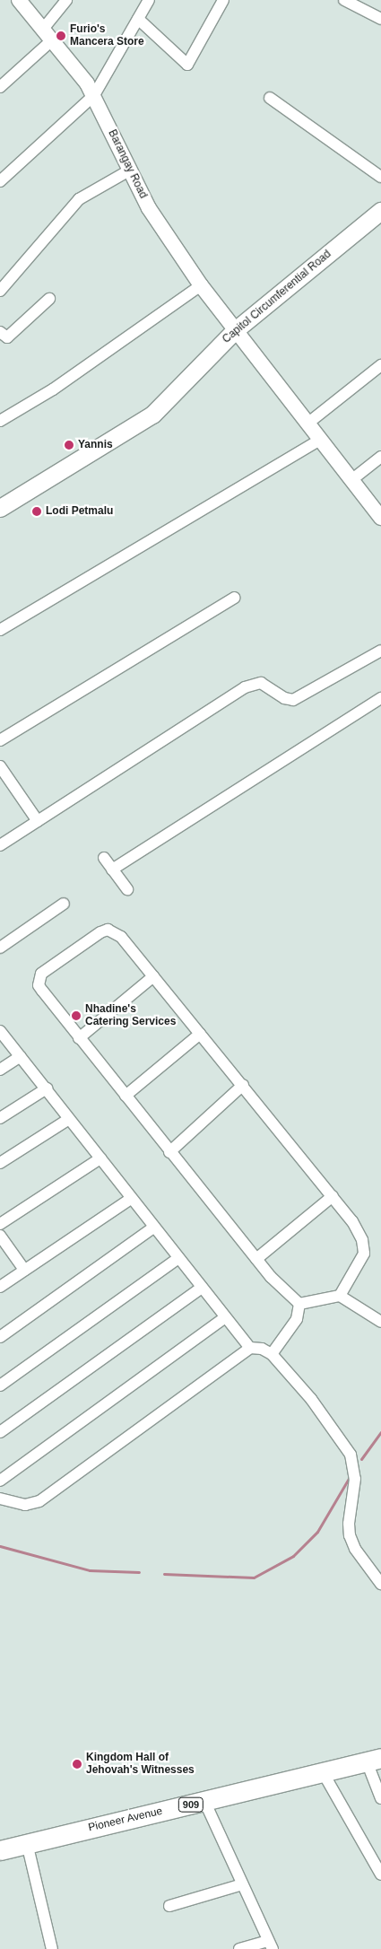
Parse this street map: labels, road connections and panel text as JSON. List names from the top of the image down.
{
  "streets": {
    "highway": ["909", "Pioneer Avenue"],
    "main road": ["Capitol Circumferential Road"],
    "street": ["Barangay Road"]
  },
  "crossings": [
    ["Barangay Road", "Capitol Circumferential Road"]
  ],
  "places": [
    "Furio's Mancera Store",
    "Yannis",
    "Lodi Petmalu",
    "Nhadine's Catering Services",
    "Kingdom Hall of Jehovah's Witnesses"
  ]
}
